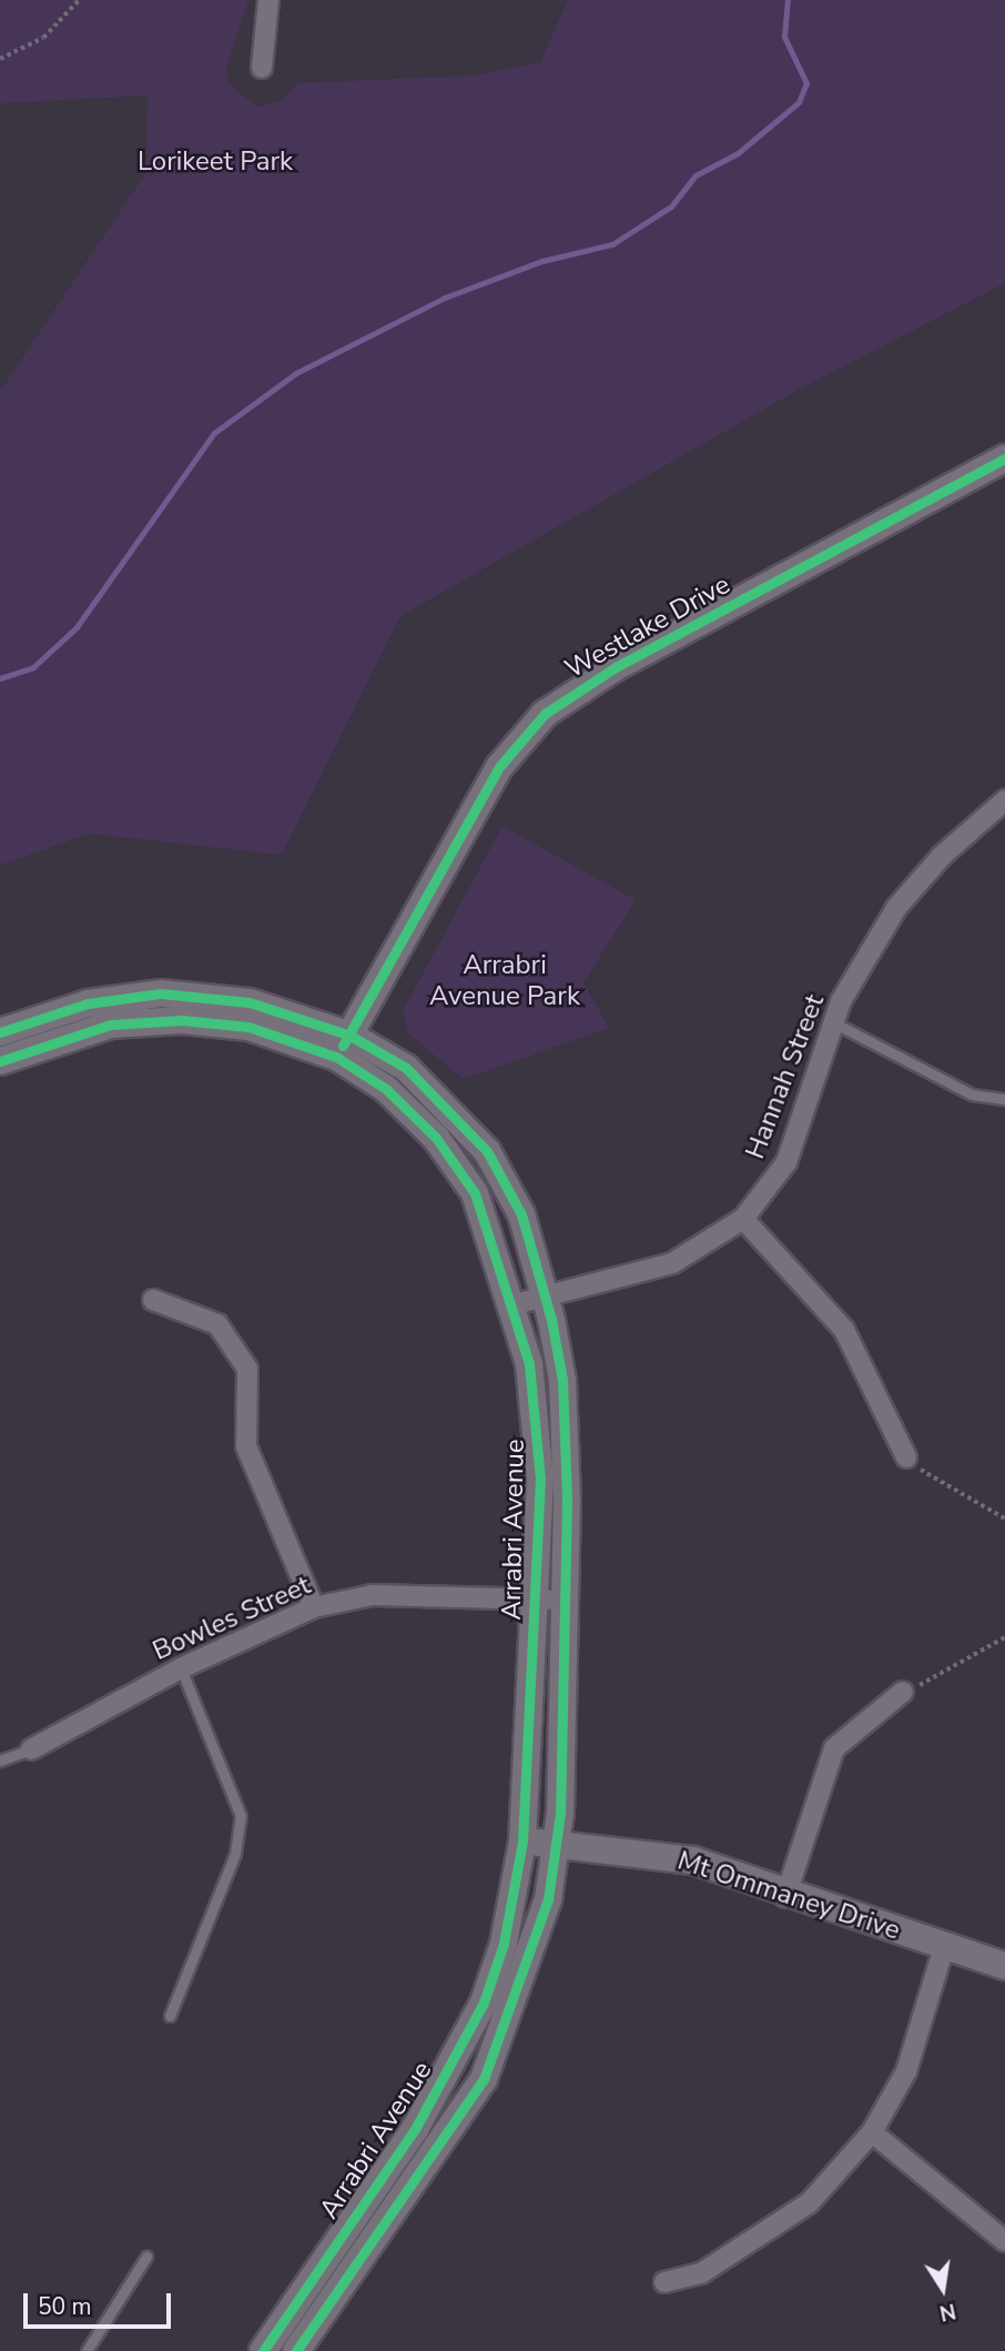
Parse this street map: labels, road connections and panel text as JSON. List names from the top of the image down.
{
  "streets": {
    "street": [
      "Westlake Drive",
      "Hannah Street",
      "Arrabri Avenue",
      "Bowles Street",
      "Mt Ommaney Drive"
    ]
  },
  "crossings": [
    ["Westlake Drive", "Arrabri Avenue"],
    ["Hannah Street", "Arrabri Avenue"],
    ["Arrabri Avenue", "Bowles Street"],
    ["Arrabri Avenue", "Mt Ommaney Drive"]
  ],
  "parks": ["Lorikeet Park", "Arrabri Avenue Park"],
  "scale_bar": "50 m",
  "north": "bottom"
}
